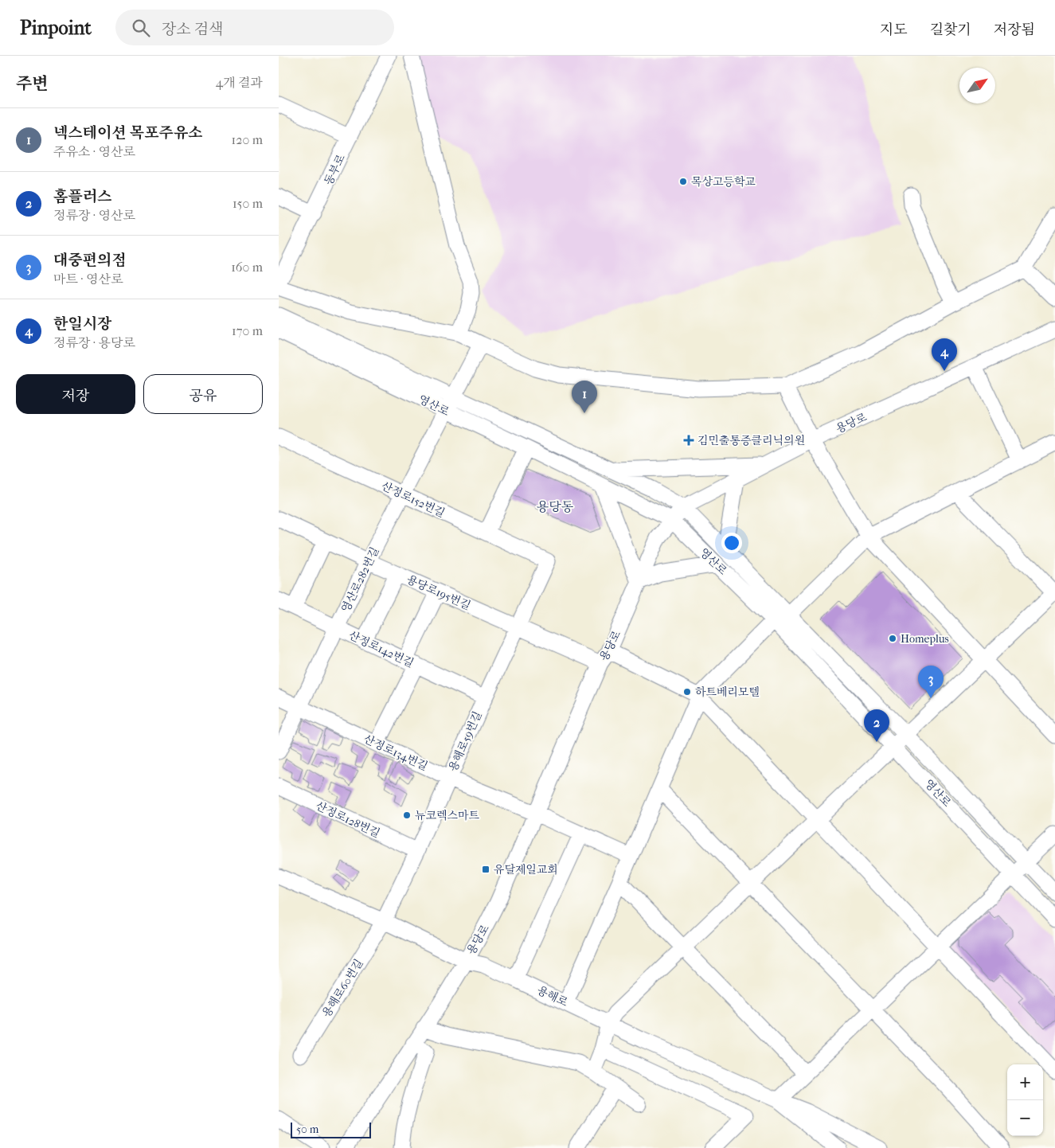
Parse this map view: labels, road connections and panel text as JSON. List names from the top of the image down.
{
  "streets": {
    "street": [
      "동부로",
      "영산로",
      "용당로",
      "산정로152번길",
      "영산로282번길",
      "용당로195번길",
      "산정로142번길",
      "용해로59번길",
      "산정로134번길",
      "산정로128번길",
      "용해로60번길",
      "용해로"
    ]
  },
  "crossings": [
    ["영산로", "용당로"],
    ["영산로", "영산로282번길"],
    ["용당로", "용당로195번길"],
    ["용당로", "산정로134번길"],
    ["용당로", "용해로"],
    ["산정로152번길", "영산로282번길"],
    ["산정로152번길", "용해로59번길"],
    ["영산로282번길", "용당로195번길"],
    ["영산로282번길", "산정로142번길"],
    ["영산로282번길", "산정로134번길"],
    ["용당로195번길", "용해로59번길"],
    ["산정로142번길", "용해로59번길"],
    ["용해로59번길", "산정로134번길"],
    ["용해로59번길", "산정로128번길"],
    ["용해로59번길", "용해로60번길"],
    ["용해로59번길", "용해로"],
    ["용해로60번길", "용해로"]
  ],
  "districts": ["용당동"],
  "places": {
    "other": [
      "목상고등학교",
      "Homeplus",
      "하트베리모텔",
      "뉴코렉스마트"
    ],
    "health": ["김민출통증클리닉의원"],
    "transit": ["유달제일교회"]
  },
  "scale_bar": "50 m",
  "north": "top right",
  "page": {
    "header": "Pinpoint",
    "search": "장소 검색",
    "nav": ["지도", "길찾기", "저장됨"],
    "heading": ["주변", "4개 결과"],
    "list": [
      {
        "mark": "1",
        "name": "넥스테이션 목포주유소",
        "note": "주유소 · 영산로",
        "value": "120 m"
      },
      {
        "mark": "2",
        "name": "홈플러스",
        "note": "정류장 · 영산로",
        "value": "150 m"
      },
      {
        "mark": "3",
        "name": "대중편의점",
        "note": "마트 · 영산로",
        "value": "160 m"
      },
      {
        "mark": "4",
        "name": "한일시장",
        "note": "정류장 · 용당로",
        "value": "170 m"
      }
    ],
    "pins": [
      "4",
      "1",
      "3",
      "2"
    ],
    "buttons": ["저장", "공유"],
    "map_buttons": ["+", "−"],
    "scale": "50 m"
  }
}
